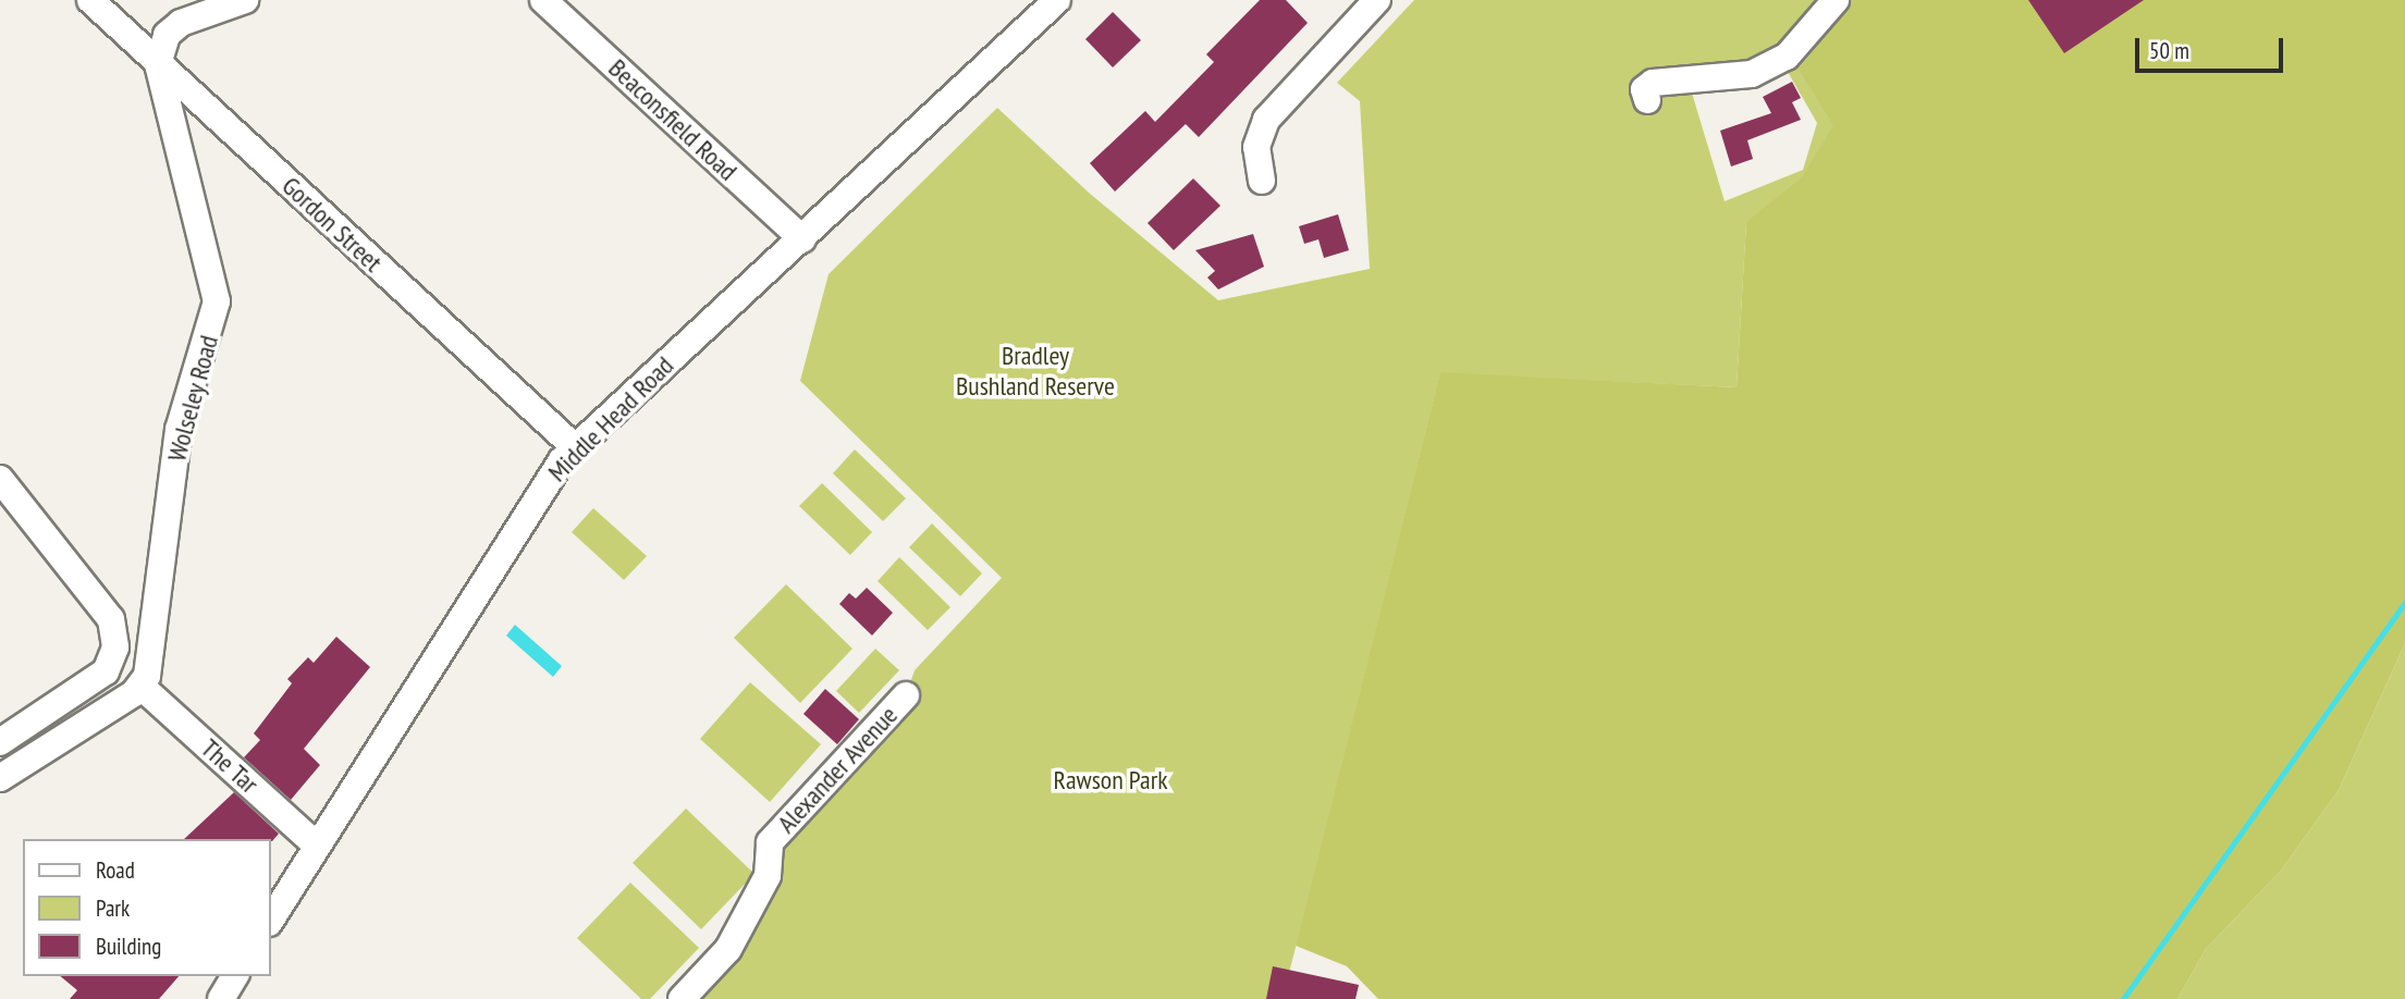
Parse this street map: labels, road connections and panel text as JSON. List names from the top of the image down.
{
  "streets": {
    "street": [
      "Beaconsfield Road",
      "Gordon Street",
      "Wolseley Road",
      "Middle Head Road",
      "The Tar",
      "Alexander Avenue"
    ]
  },
  "crossings": [
    ["Beaconsfield Road", "Middle Head Road"],
    ["Gordon Street", "Wolseley Road"],
    ["Gordon Street", "Middle Head Road"],
    ["Wolseley Road", "The Tar"],
    ["Middle Head Road", "The Tar"]
  ],
  "parks": ["Bradley Bushland Reserve", "Rawson Park"],
  "legend": ["Road", "Park", "Building"],
  "scale_bar": "50 m"
}
